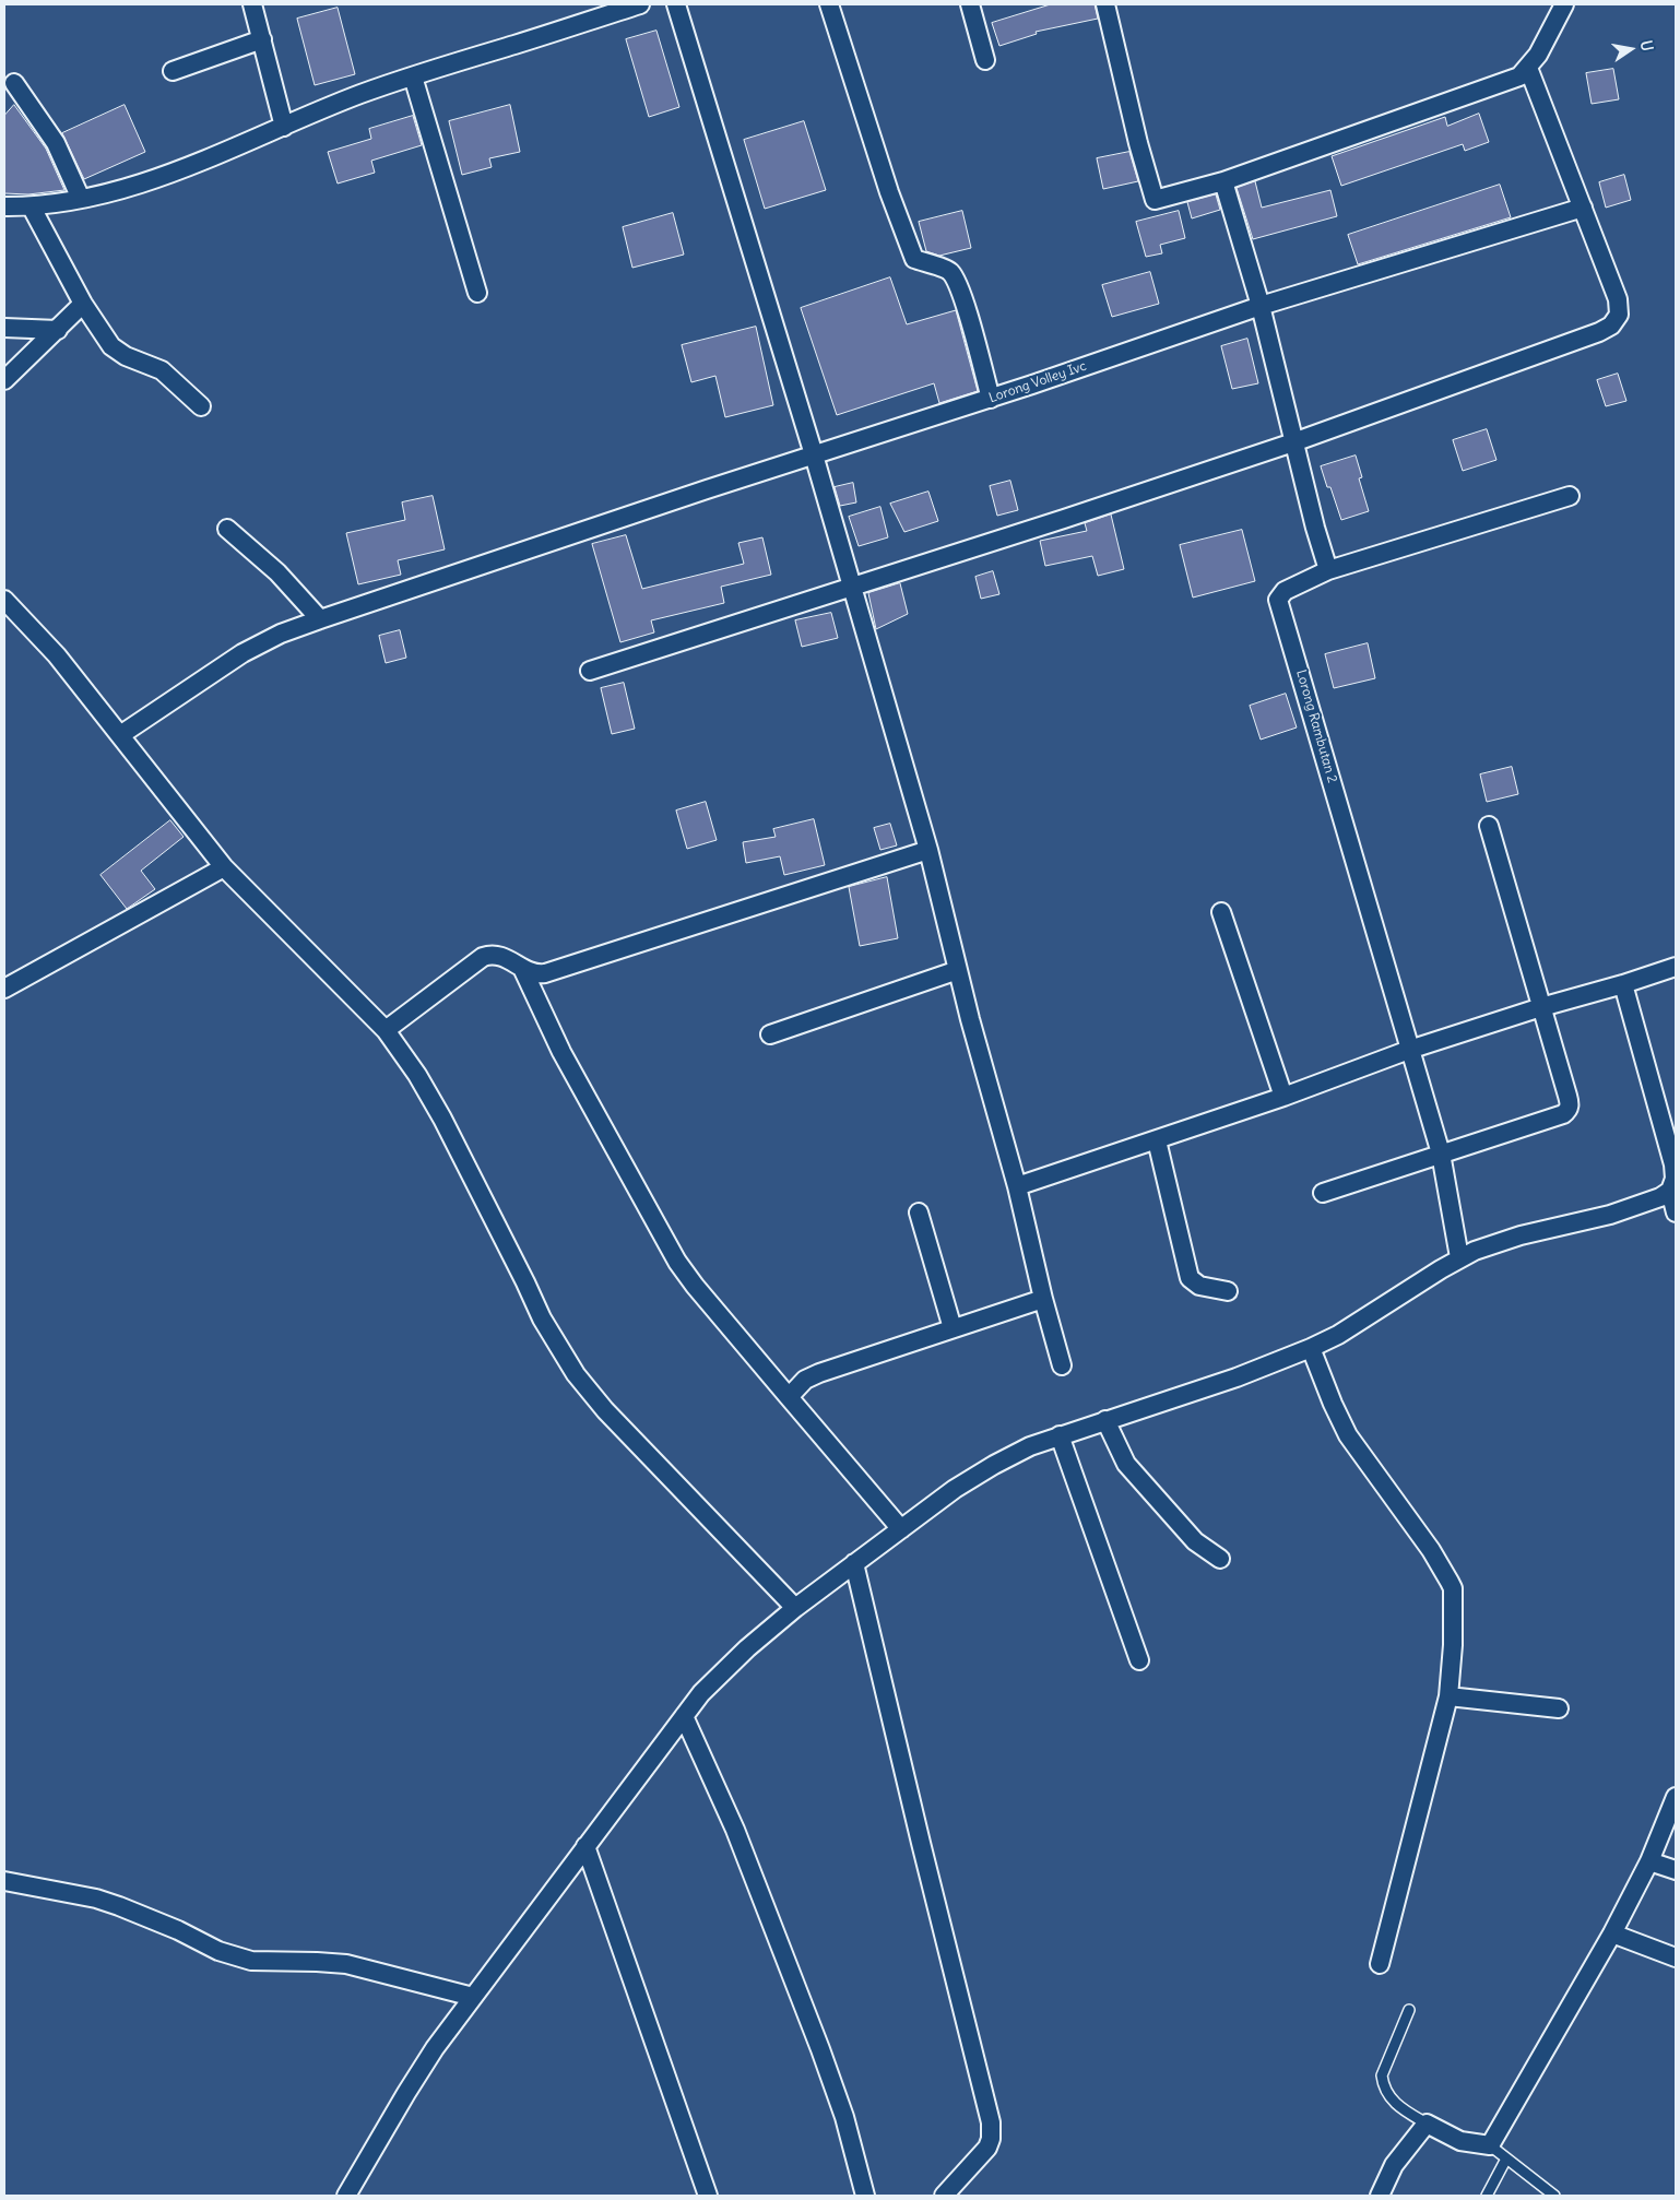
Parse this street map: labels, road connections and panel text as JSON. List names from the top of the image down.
{
  "streets": {
    "street": ["Lorong Volley Ivc", "Lorong Rambutan 2"]
  },
  "north": "right"
}
